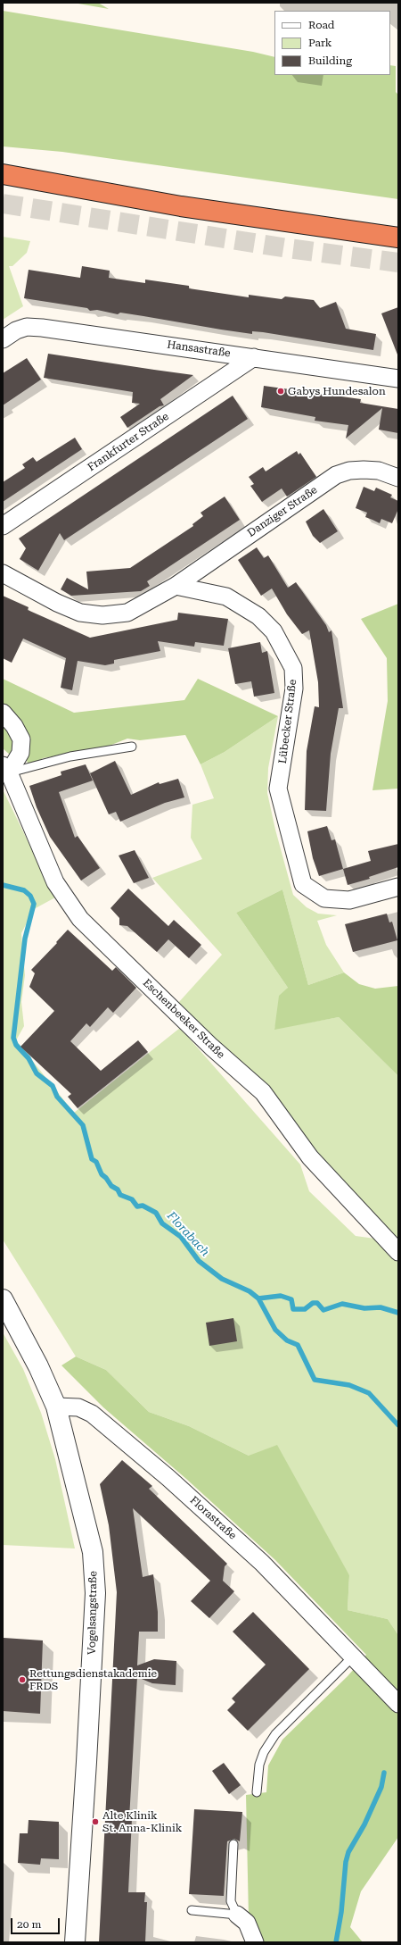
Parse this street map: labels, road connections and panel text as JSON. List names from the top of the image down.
{
  "streets": {
    "street": [
      "Hansastraße",
      "Frankfurter Straße",
      "Danziger Straße",
      "Lübecker Straße",
      "Eschenbeeker Straße",
      "Florastraße",
      "Vogelsangstraße"
    ]
  },
  "crossings": [
    ["Hansastraße", "Frankfurter Straße"],
    ["Danziger Straße", "Lübecker Straße"],
    ["Florastraße", "Vogelsangstraße"]
  ],
  "water": ["Florabach"],
  "places": ["Gabys Hundesalon", "Rettungsdienstakademie FRDS", "Alte Klinik St. Anna-Klinik"],
  "legend": ["Road", "Park", "Building"],
  "scale_bar": "20 m"
}
